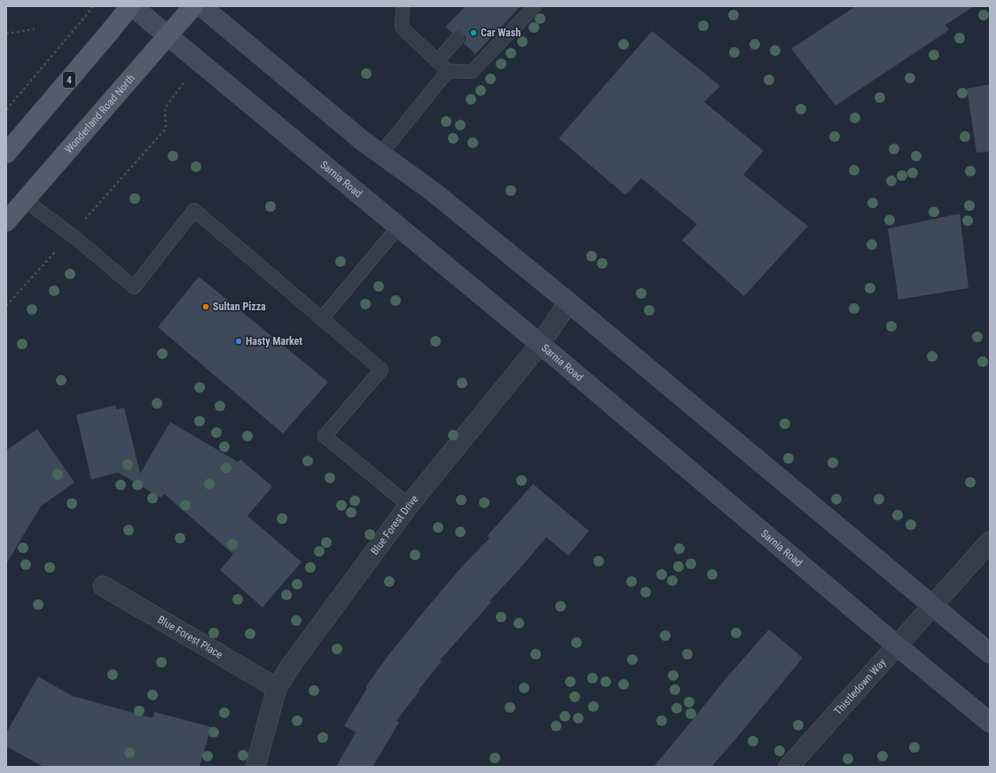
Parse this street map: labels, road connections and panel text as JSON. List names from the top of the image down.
{
  "streets": {
    "main road": ["4", "Wonderland Road North", "Sarnia Road"],
    "street": ["Blue Forest Drive", "Blue Forest Place", "Thistledown Way"]
  },
  "crossings": [
    ["4", "Sarnia Road"],
    ["Wonderland Road North", "Sarnia Road"],
    ["Sarnia Road", "Blue Forest Drive"],
    ["Sarnia Road", "Thistledown Way"],
    ["Blue Forest Drive", "Blue Forest Place"]
  ],
  "places": ["Car Wash", "Sultan Pizza", "Hasty Market"]
}
